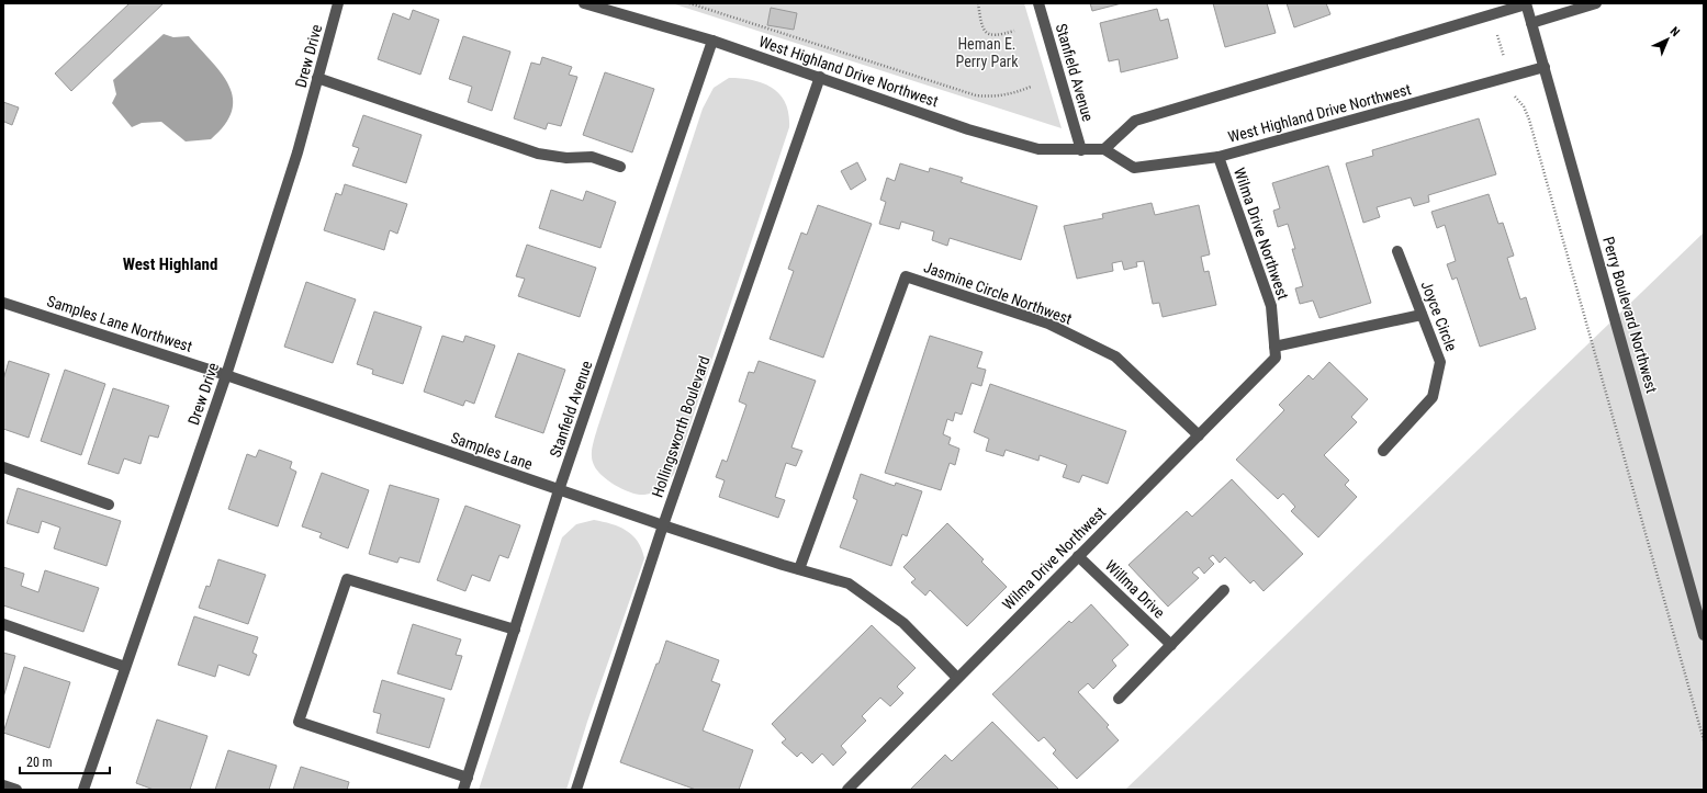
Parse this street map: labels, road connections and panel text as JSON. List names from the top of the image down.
{
  "streets": {
    "street": [
      "Drew Drive",
      "West Highland Drive Northwest",
      "Stanfield Avenue",
      "Wilma Drive Northwest",
      "Jasmine Circle Northwest",
      "Perry Boulevard Northwest",
      "Joyce Circle",
      "Samples Lane Northwest",
      "Hollingsworth Boulevard",
      "Samples Lane",
      "Willma Drive"
    ]
  },
  "crossings": [
    ["Drew Drive", "Samples Lane Northwest"],
    ["Drew Drive", "Samples Lane"],
    ["West Highland Drive Northwest", "Stanfield Avenue"],
    ["West Highland Drive Northwest", "Wilma Drive Northwest"],
    ["West Highland Drive Northwest", "Perry Boulevard Northwest"],
    ["West Highland Drive Northwest", "Hollingsworth Boulevard"],
    ["Stanfield Avenue", "Samples Lane"],
    ["Wilma Drive Northwest", "Jasmine Circle Northwest"],
    ["Wilma Drive Northwest", "Samples Lane"],
    ["Wilma Drive Northwest", "Willma Drive"],
    ["Jasmine Circle Northwest", "Samples Lane"],
    ["Samples Lane Northwest", "Samples Lane"],
    ["Hollingsworth Boulevard", "Samples Lane"]
  ],
  "districts": ["West Highland"],
  "parks": ["Heman E. Perry Park"],
  "scale_bar": "20 m",
  "north": "top right"
}
